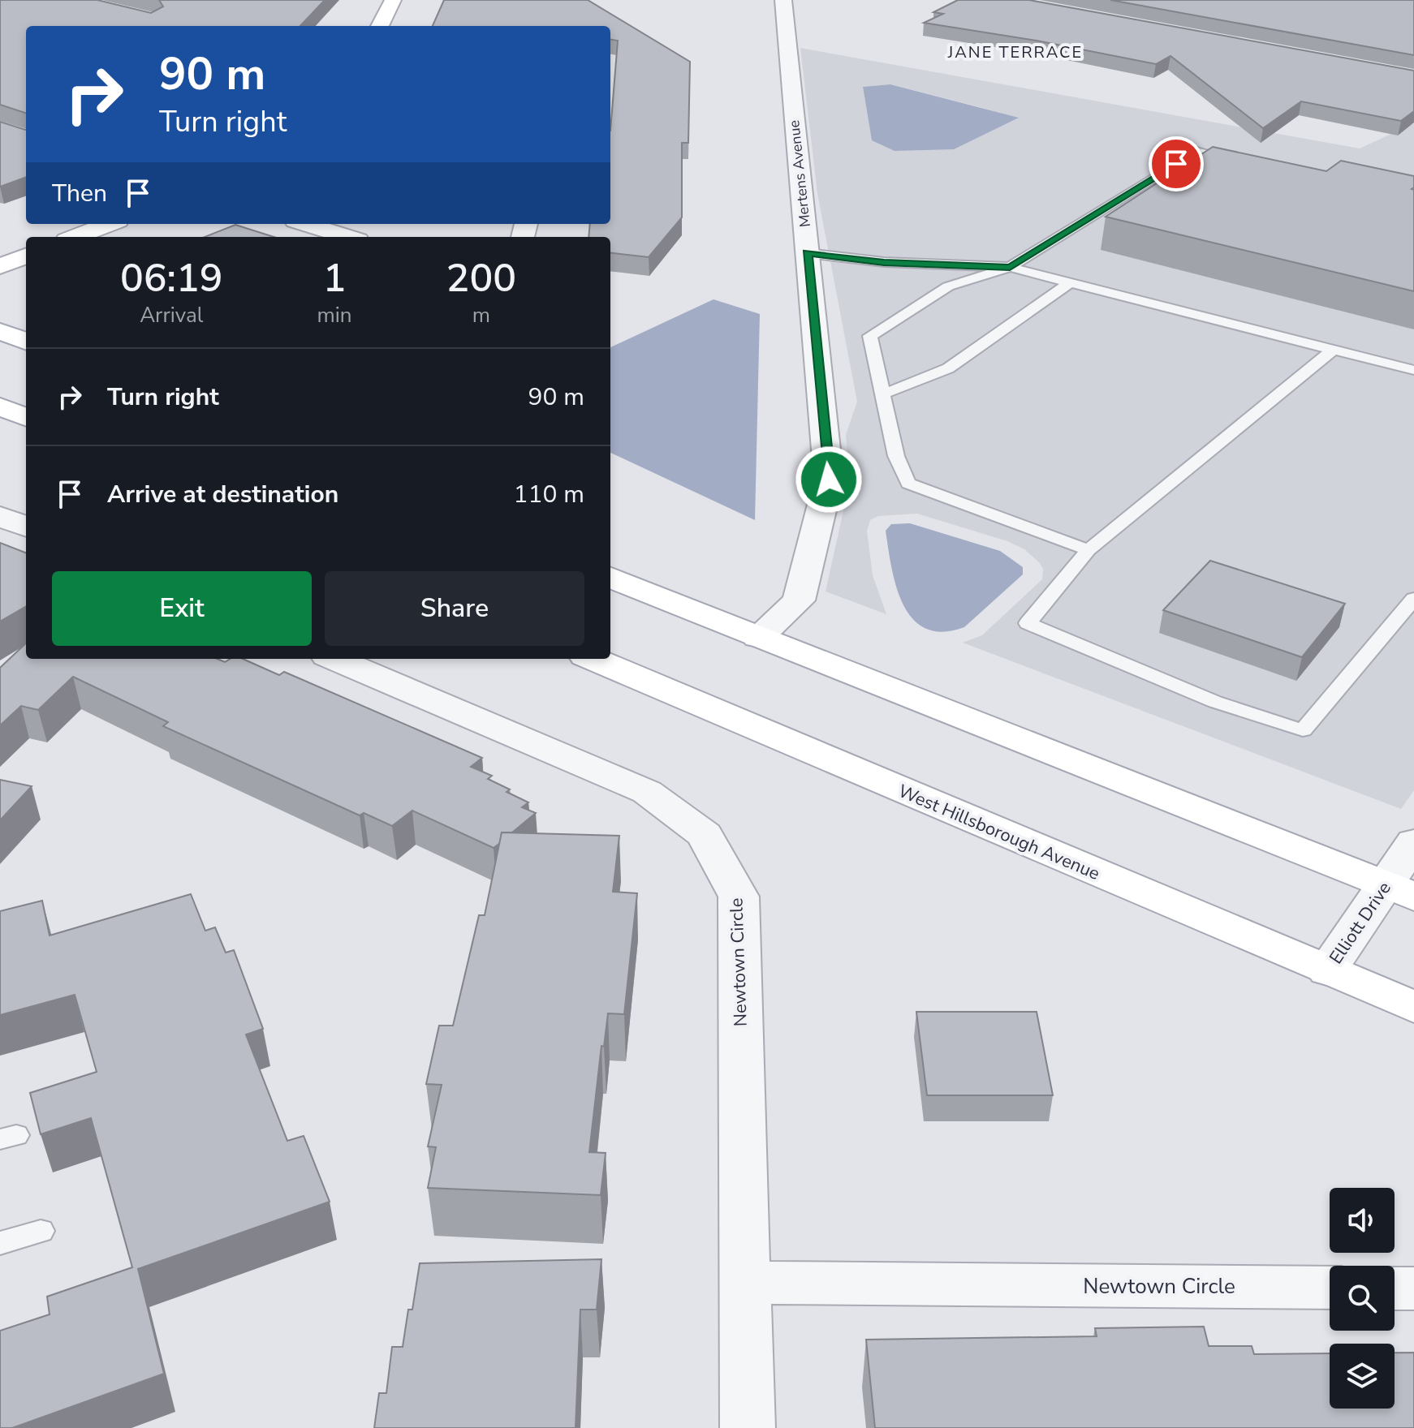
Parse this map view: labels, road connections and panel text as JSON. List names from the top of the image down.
{
  "streets": {
    "main road": ["West Hillsborough Avenue"],
    "street": ["Mertens Avenue", "Elliott Drive", "Newtown Circle"]
  },
  "crossings": [
    ["West Hillsborough Avenue", "Elliott Drive"]
  ],
  "districts": ["JANE TERRACE"],
  "page": {
    "turn": ["90 m", "Turn right"],
    "then": "Then",
    "eta": [
      "06:19",
      "Arrival",
      "1",
      "min",
      "200",
      "m"
    ],
    "list": [
      {
        "name": "Turn right",
        "value": "90 m"
      },
      {
        "name": "Arrive at destination",
        "value": "110 m"
      }
    ],
    "buttons": ["Exit", "Share"]
  }
}
